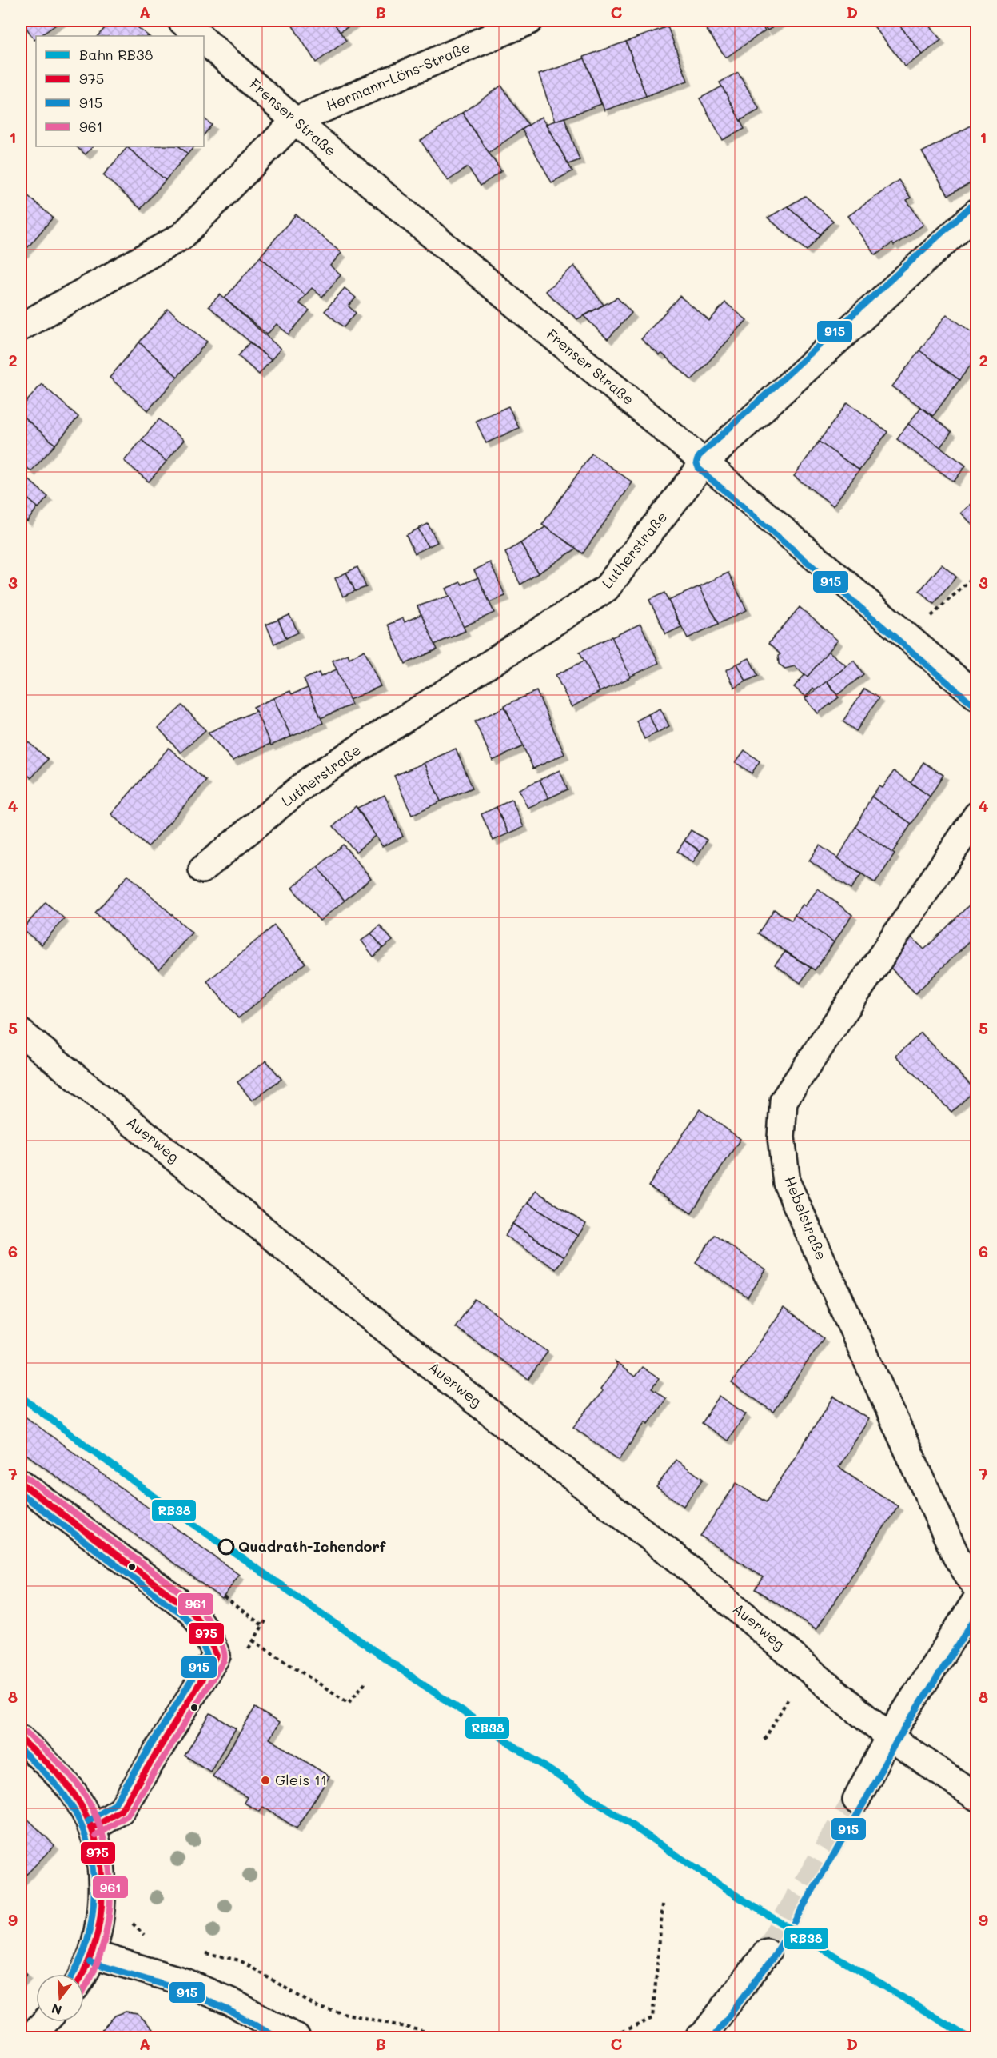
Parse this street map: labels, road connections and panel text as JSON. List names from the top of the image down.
{
  "streets": {
    "street": [
      "Hermann-Löns-Straße",
      "Frenser Straße",
      "Lutherstraße",
      "Auerweg",
      "Hebelstraße"
    ]
  },
  "crossings": [
    ["Hermann-Löns-Straße", "Frenser Straße"],
    ["Frenser Straße", "Lutherstraße"]
  ],
  "places": ["Quadrath-Ichendorf", "Gleis 11"],
  "lines": [
    "transit line 915",
    "rail line RB38",
    "transit line 961",
    "transit line 975"
  ],
  "legend": [
    "Bahn RB38",
    "975",
    "915",
    "961"
  ],
  "north": "bottom",
  "grid": {
    "columns": [
      "A",
      "B",
      "C",
      "D"
    ],
    "rows": [
      "1",
      "2",
      "3",
      "4",
      "5",
      "6",
      "7",
      "8",
      "9"
    ]
  }
}
